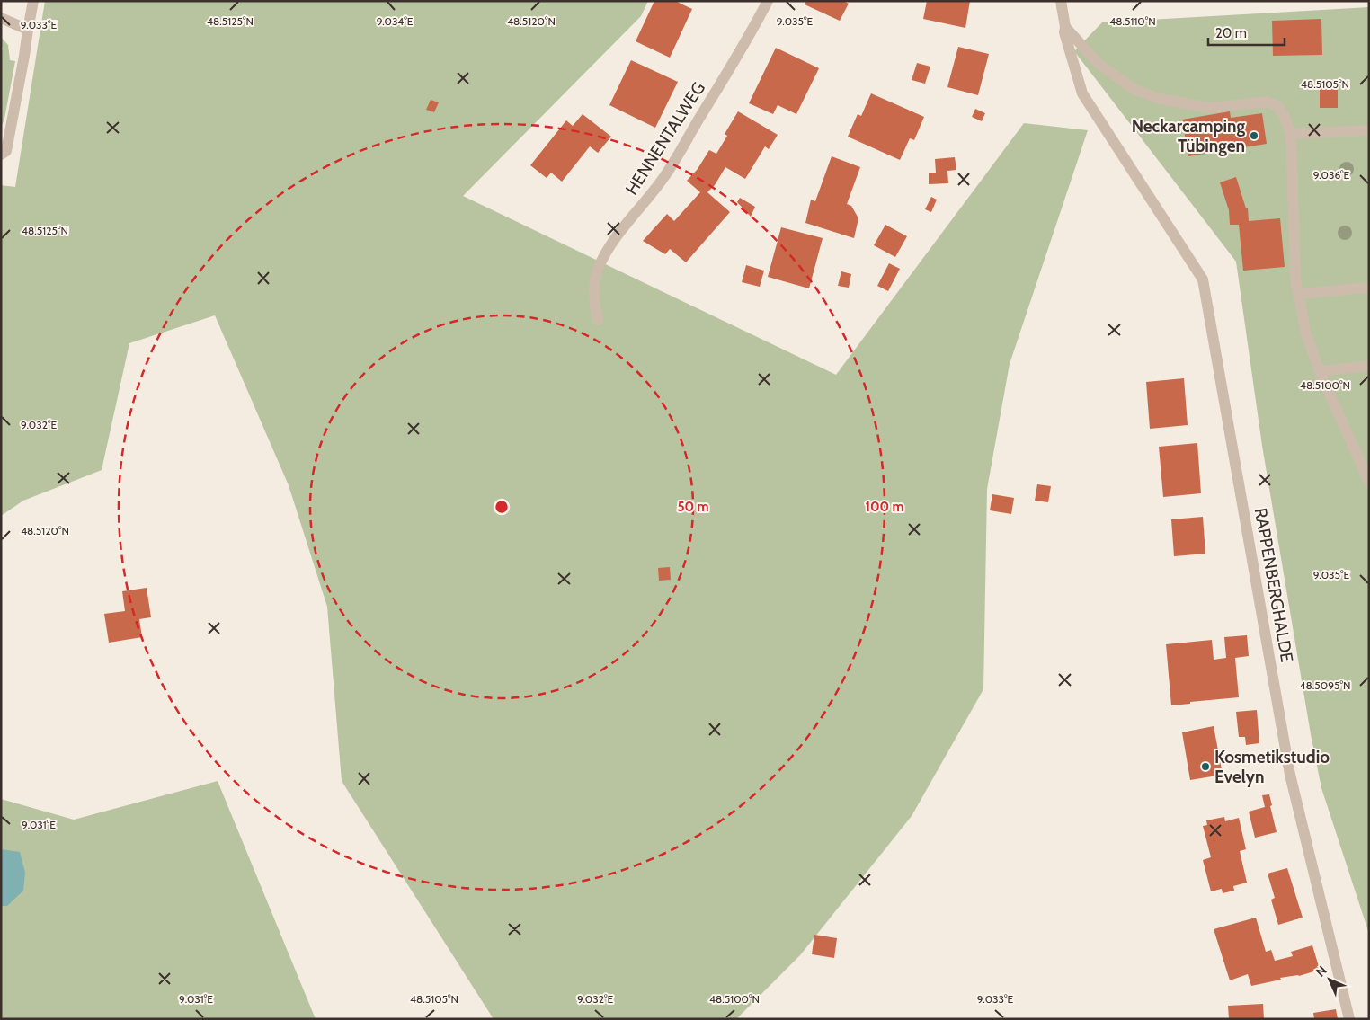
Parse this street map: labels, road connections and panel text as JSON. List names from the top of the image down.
{
  "streets": {
    "street": ["HENNENTALWEG", "RAPPENBERGHALDE"]
  },
  "places": ["Neckarcamping Tübingen", "Kosmetikstudio Evelyn"],
  "scale_bar": "20 m",
  "north": "top left",
  "coordinates": [
    "9.034°E",
    "48.5120°N",
    "9.035°E",
    "48.5110°N",
    "48.5125°N",
    "9.033°E",
    "48.5105°N",
    "9.036°E",
    "48.5100°N",
    "9.032°E",
    "48.5095°N",
    "9.031°E"
  ],
  "rings": ["50 m", "100 m"]
}
